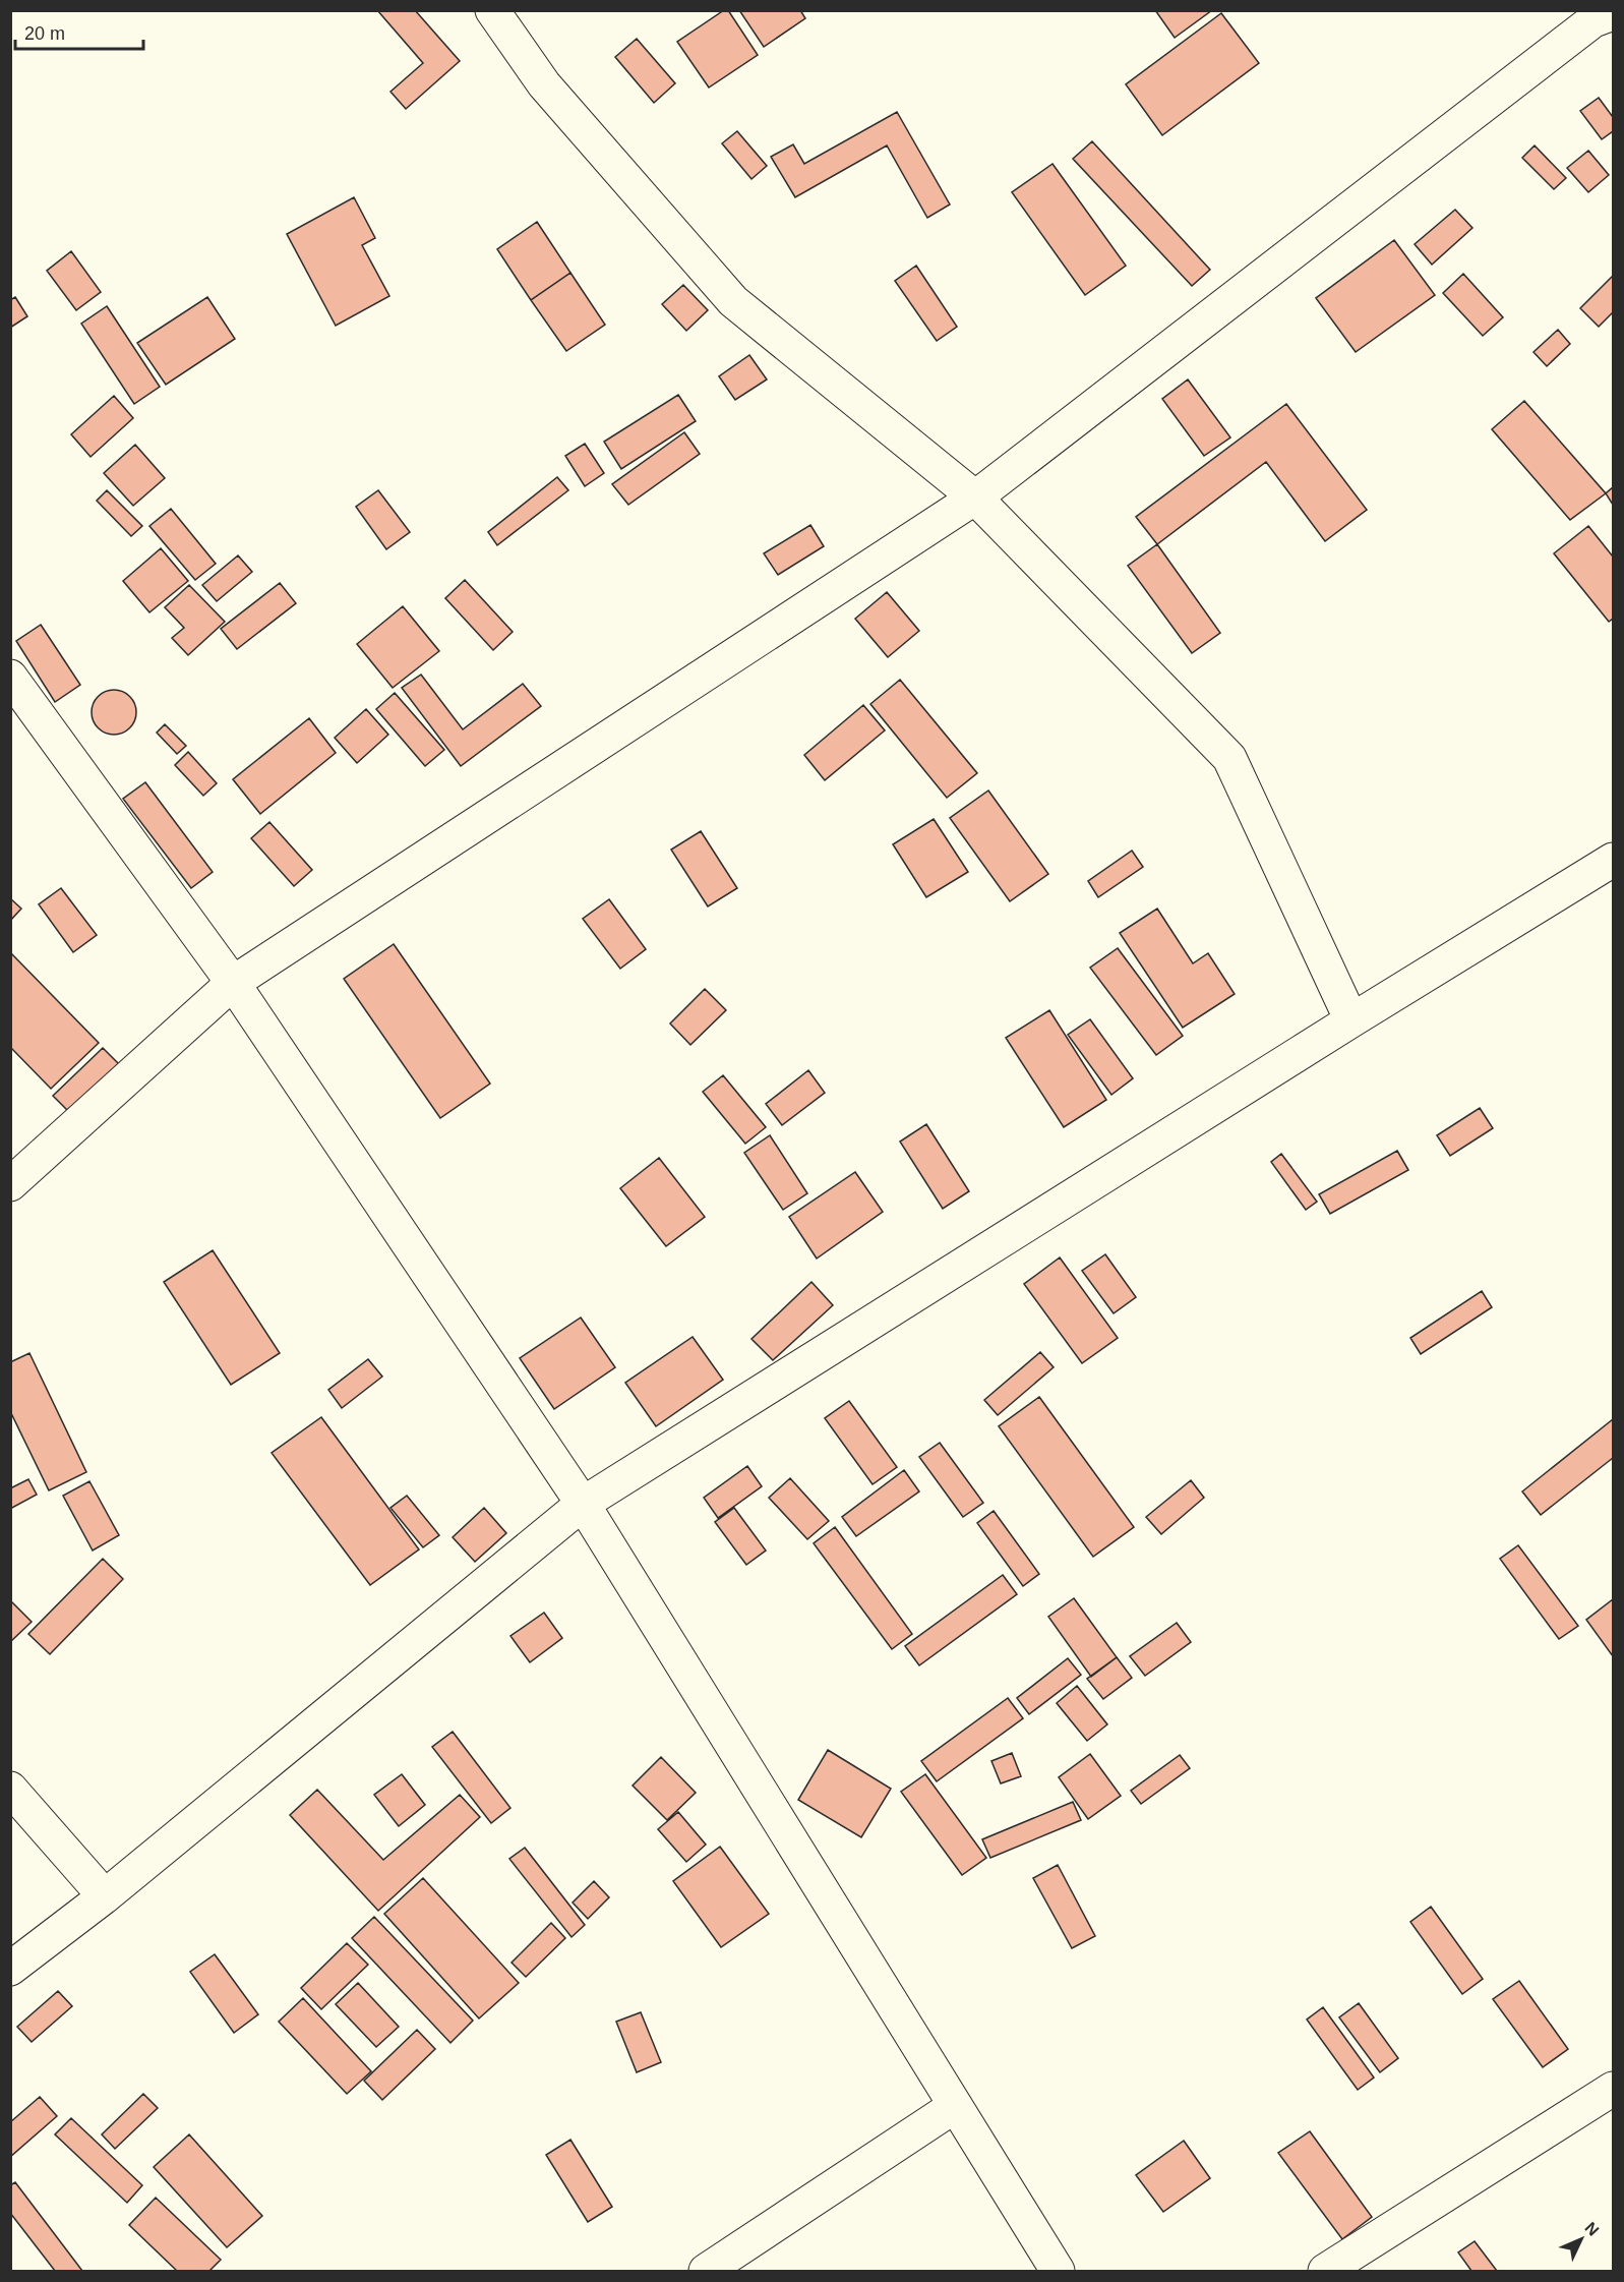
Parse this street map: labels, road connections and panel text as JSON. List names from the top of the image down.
{
  "scale_bar": "20 m",
  "north": "top right"
}
